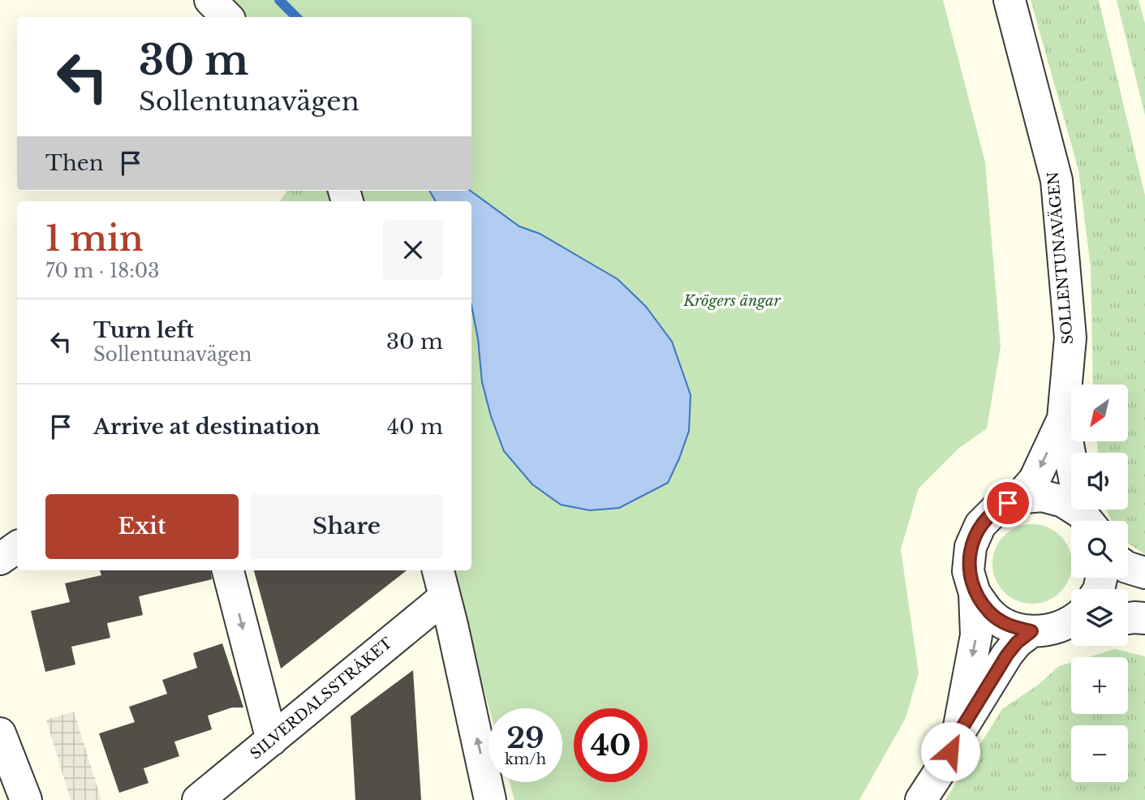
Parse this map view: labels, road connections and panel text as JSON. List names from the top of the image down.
{
  "streets": {
    "street": ["SOLLENTUNAVÄGEN", "SILVERDALSSTRÅKET"]
  },
  "parks": ["Krögers ängar"],
  "north": "bottom left",
  "page": {
    "turn": ["30 m", "Sollentunavägen"],
    "then": "Then",
    "heading": ["1 min", "70 m · 18:03"],
    "list": [
      {
        "name": "Turn left",
        "note": "Sollentunavägen",
        "value": "30 m"
      },
      {
        "name": "Arrive at destination",
        "value": "40 m"
      }
    ],
    "map_buttons": ["+", "−"],
    "buttons": ["Exit", "Share"],
    "speed": "29 km/h",
    "limit": "40"
  }
}
